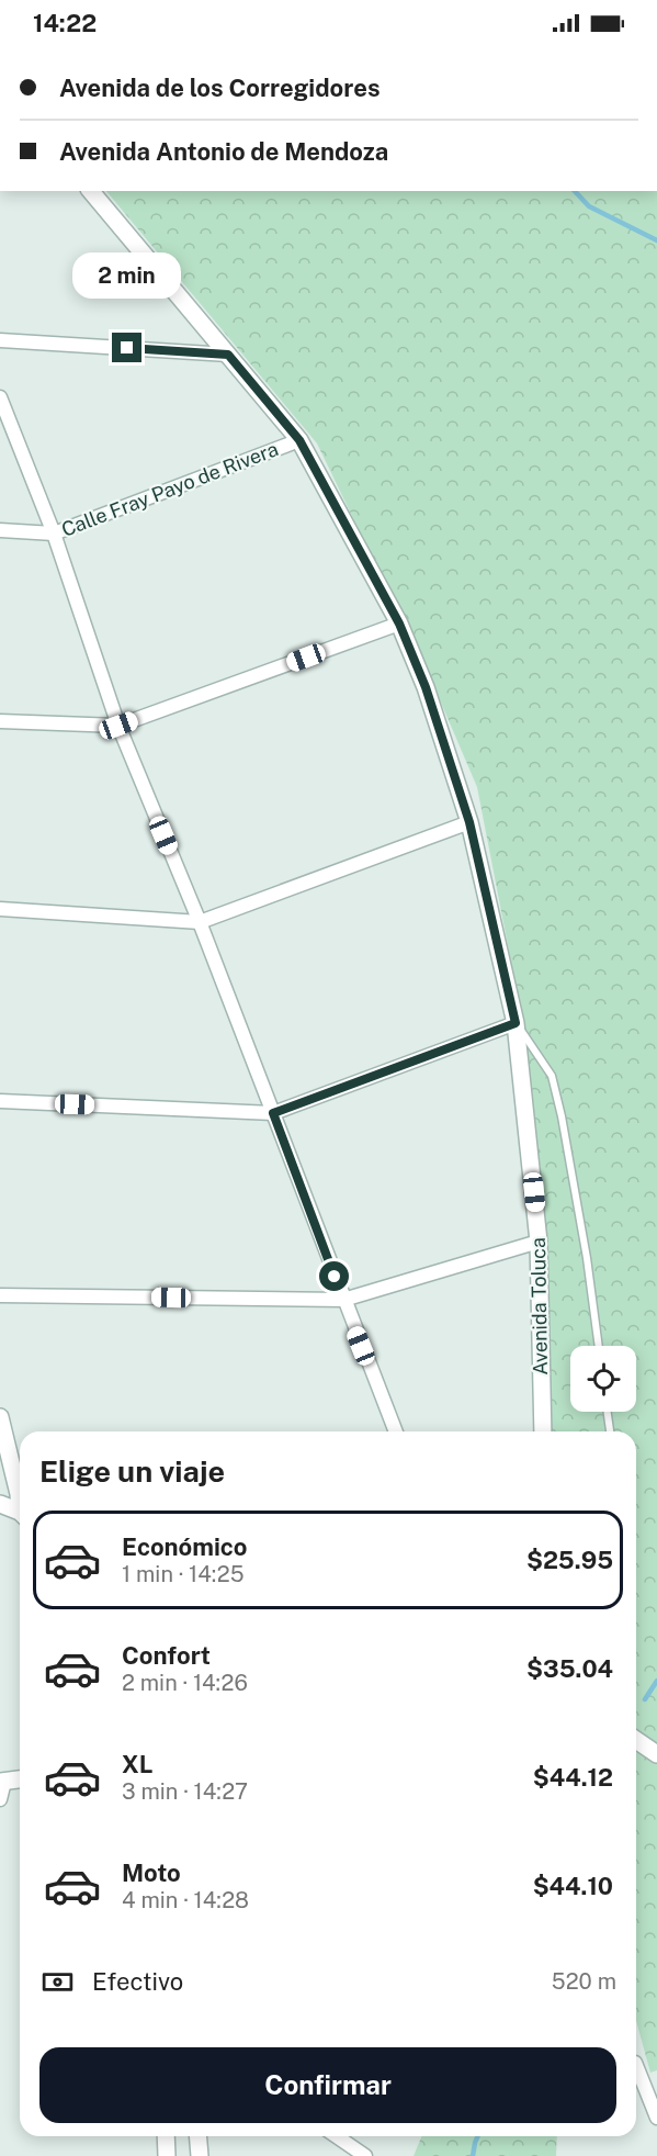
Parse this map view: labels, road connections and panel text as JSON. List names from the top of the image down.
{
  "streets": {
    "street": ["Calle Fray Payo de Rivera", "Avenida Toluca"]
  },
  "crossings": [
    ["Calle Fray Payo de Rivera", "Avenida Toluca"]
  ],
  "page": {
    "status": "14:22",
    "banner": ["Avenida de los Corregidores", "Avenida Antonio de Mendoza"],
    "bubble": "2 min",
    "heading": "Elige un viaje",
    "list": [
      {
        "name": "Económico",
        "note": "1 min · 14:25",
        "value": "$25.95"
      },
      {
        "name": "Confort",
        "note": "2 min · 14:26",
        "value": "$35.04"
      },
      {
        "name": "XL",
        "note": "3 min · 14:27",
        "value": "$44.12"
      },
      {
        "name": "Moto",
        "note": "4 min · 14:28",
        "value": "$44.10"
      }
    ],
    "pay": ["Efectivo", "520 m"],
    "buttons": "Confirmar"
  }
}
